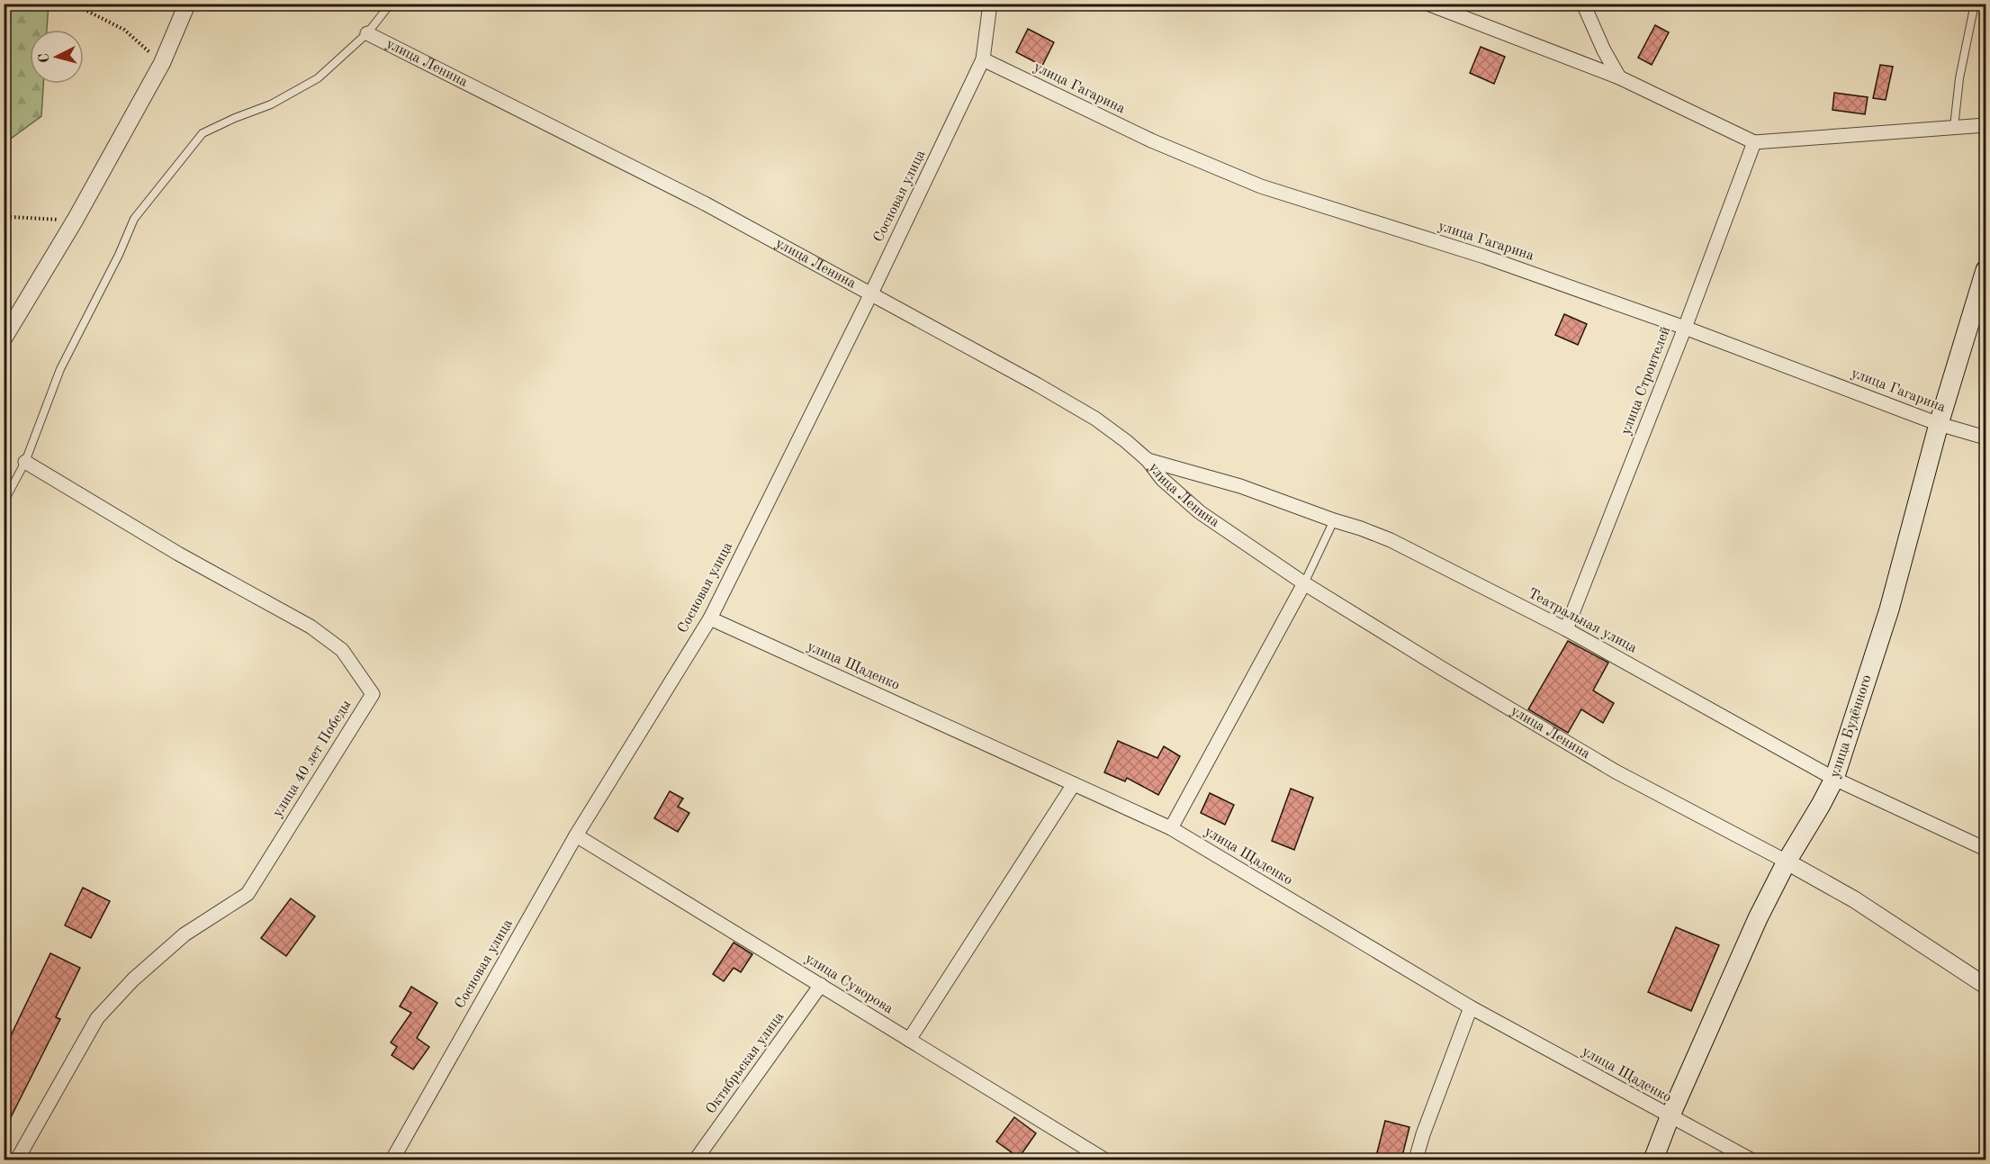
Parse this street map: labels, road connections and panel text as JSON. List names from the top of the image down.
{
  "streets": {
    "main road": ["улица Будённого"],
    "street": [
      "улица Ленина",
      "улица Гагарина",
      "Сосновая улица",
      "улица Строителей",
      "Театральная улица",
      "улица Щаденко",
      "улица 40 лет Победы",
      "улица Суворова",
      "Октябрьская улица"
    ]
  },
  "crossings": [
    ["улица Ленина", "Сосновая улица"],
    ["улица Ленина", "Театральная улица"],
    ["улица Ленина", "улица Будённого"],
    ["улица Гагарина", "Сосновая улица"],
    ["улица Гагарина", "улица Строителей"],
    ["улица Гагарина", "улица Будённого"],
    ["Сосновая улица", "улица Щаденко"],
    ["Сосновая улица", "улица Суворова"],
    ["улица Строителей", "Театральная улица"],
    ["Театральная улица", "улица Будённого"],
    ["улица Щаденко", "улица Будённого"],
    ["улица Суворова", "Октябрьская улица"]
  ],
  "north": "left"
}
